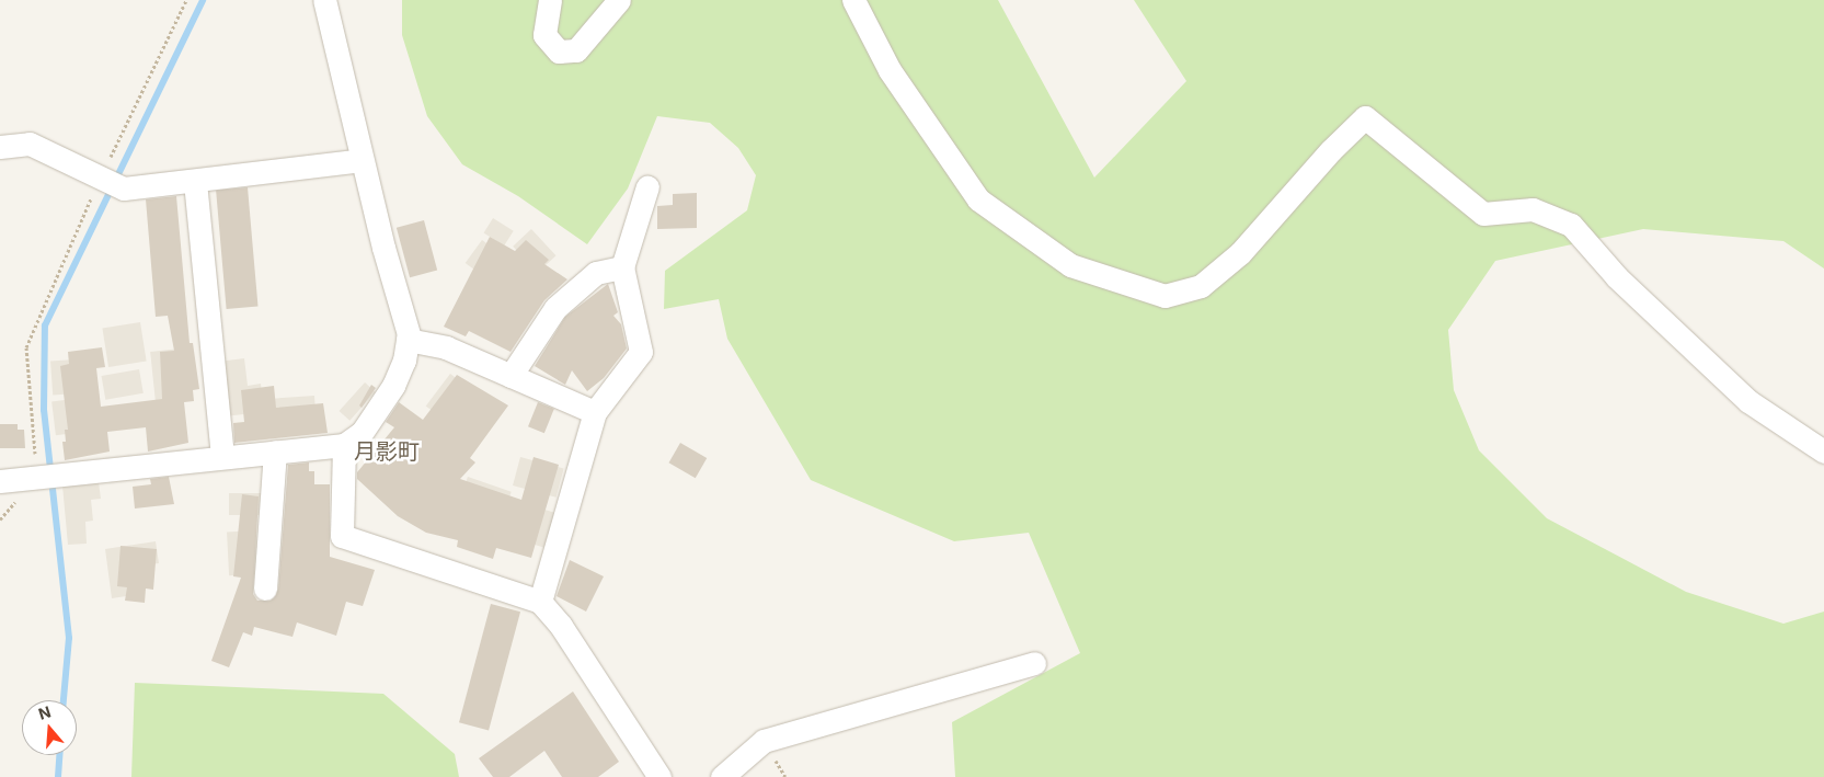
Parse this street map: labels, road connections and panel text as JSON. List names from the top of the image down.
{
  "districts": ["月影町"],
  "north": "top"
}
